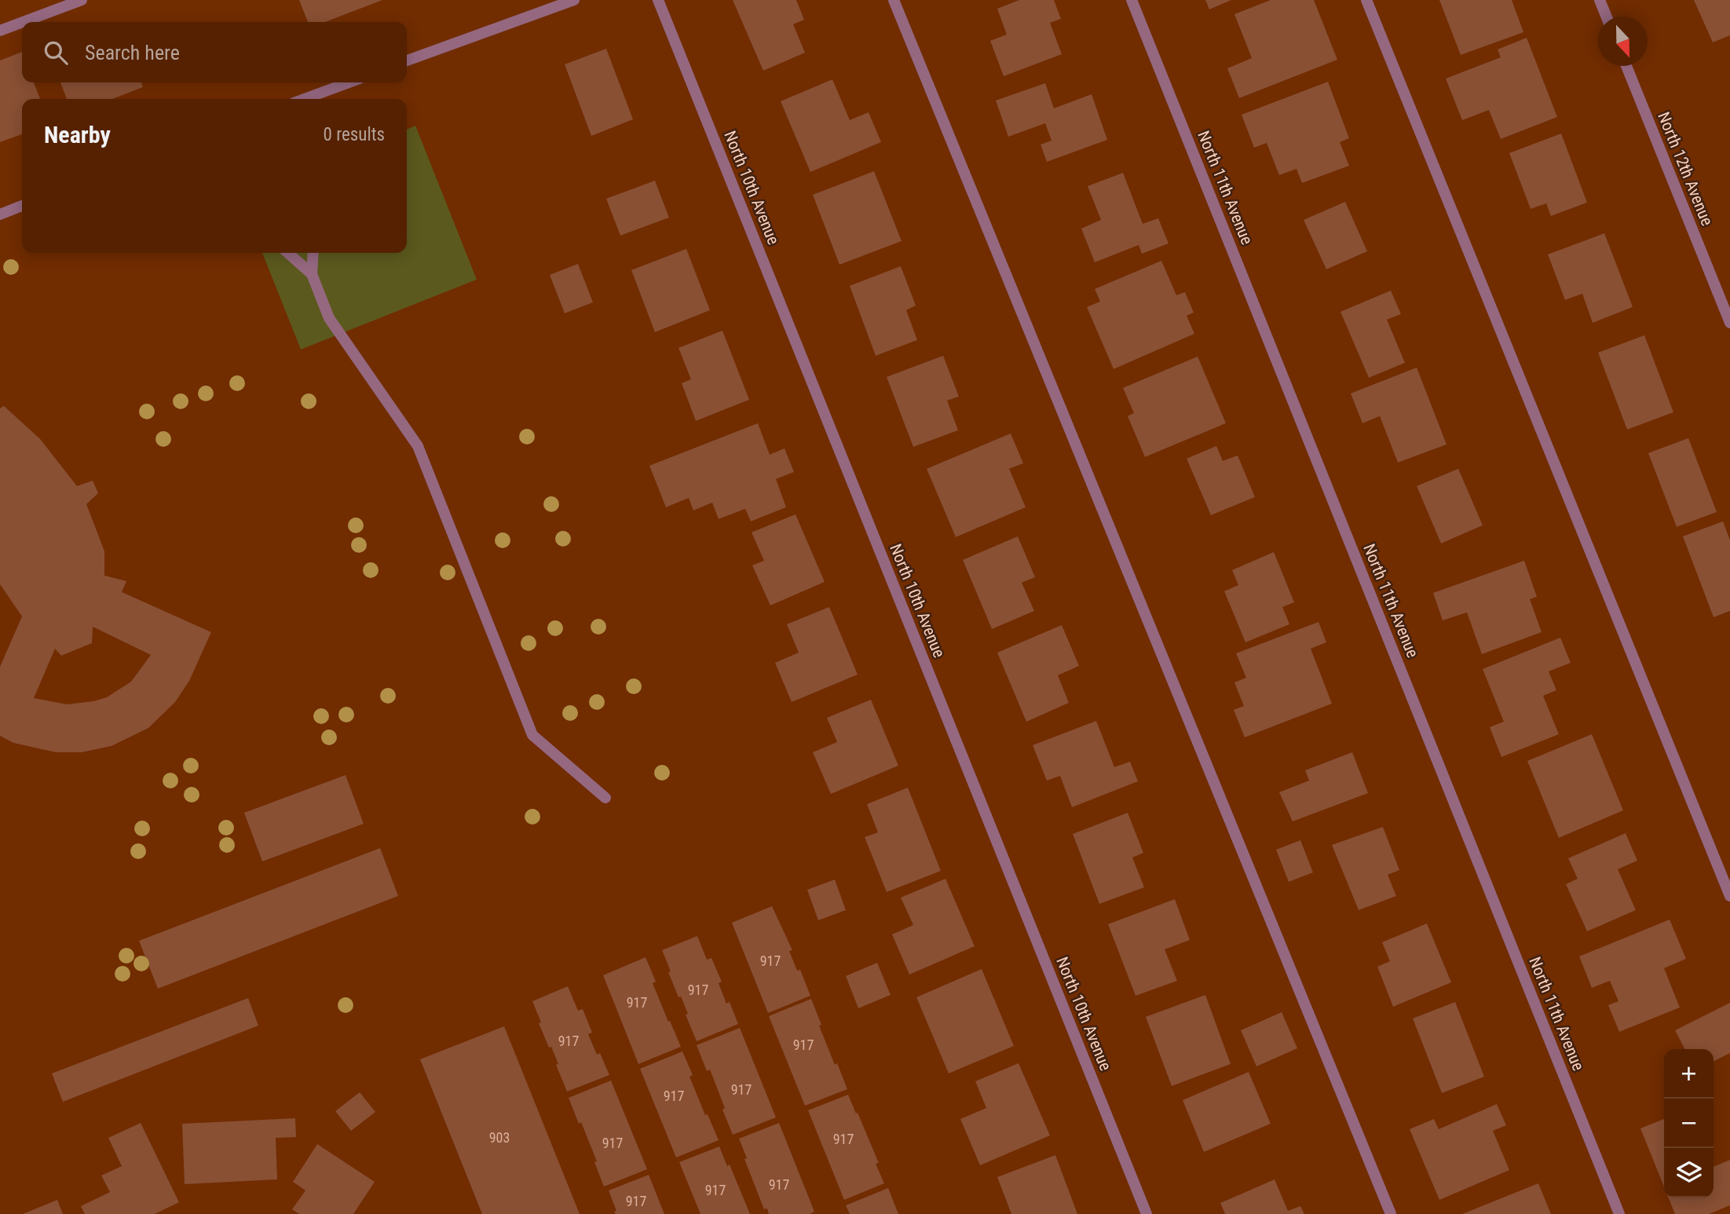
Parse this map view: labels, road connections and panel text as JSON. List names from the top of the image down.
{
  "streets": {
    "street": ["North 12th Avenue", "North 10th Avenue", "North 11th Avenue"]
  },
  "house_numbers": [
    "917",
    "917",
    "917",
    "917",
    "917",
    "917",
    "917",
    "903",
    "917",
    "917",
    "917",
    "917",
    "917"
  ],
  "north": "bottom",
  "page": {
    "search": "Search here",
    "heading": ["Nearby", "0 results"],
    "map_buttons": ["+", "−"]
  }
}
